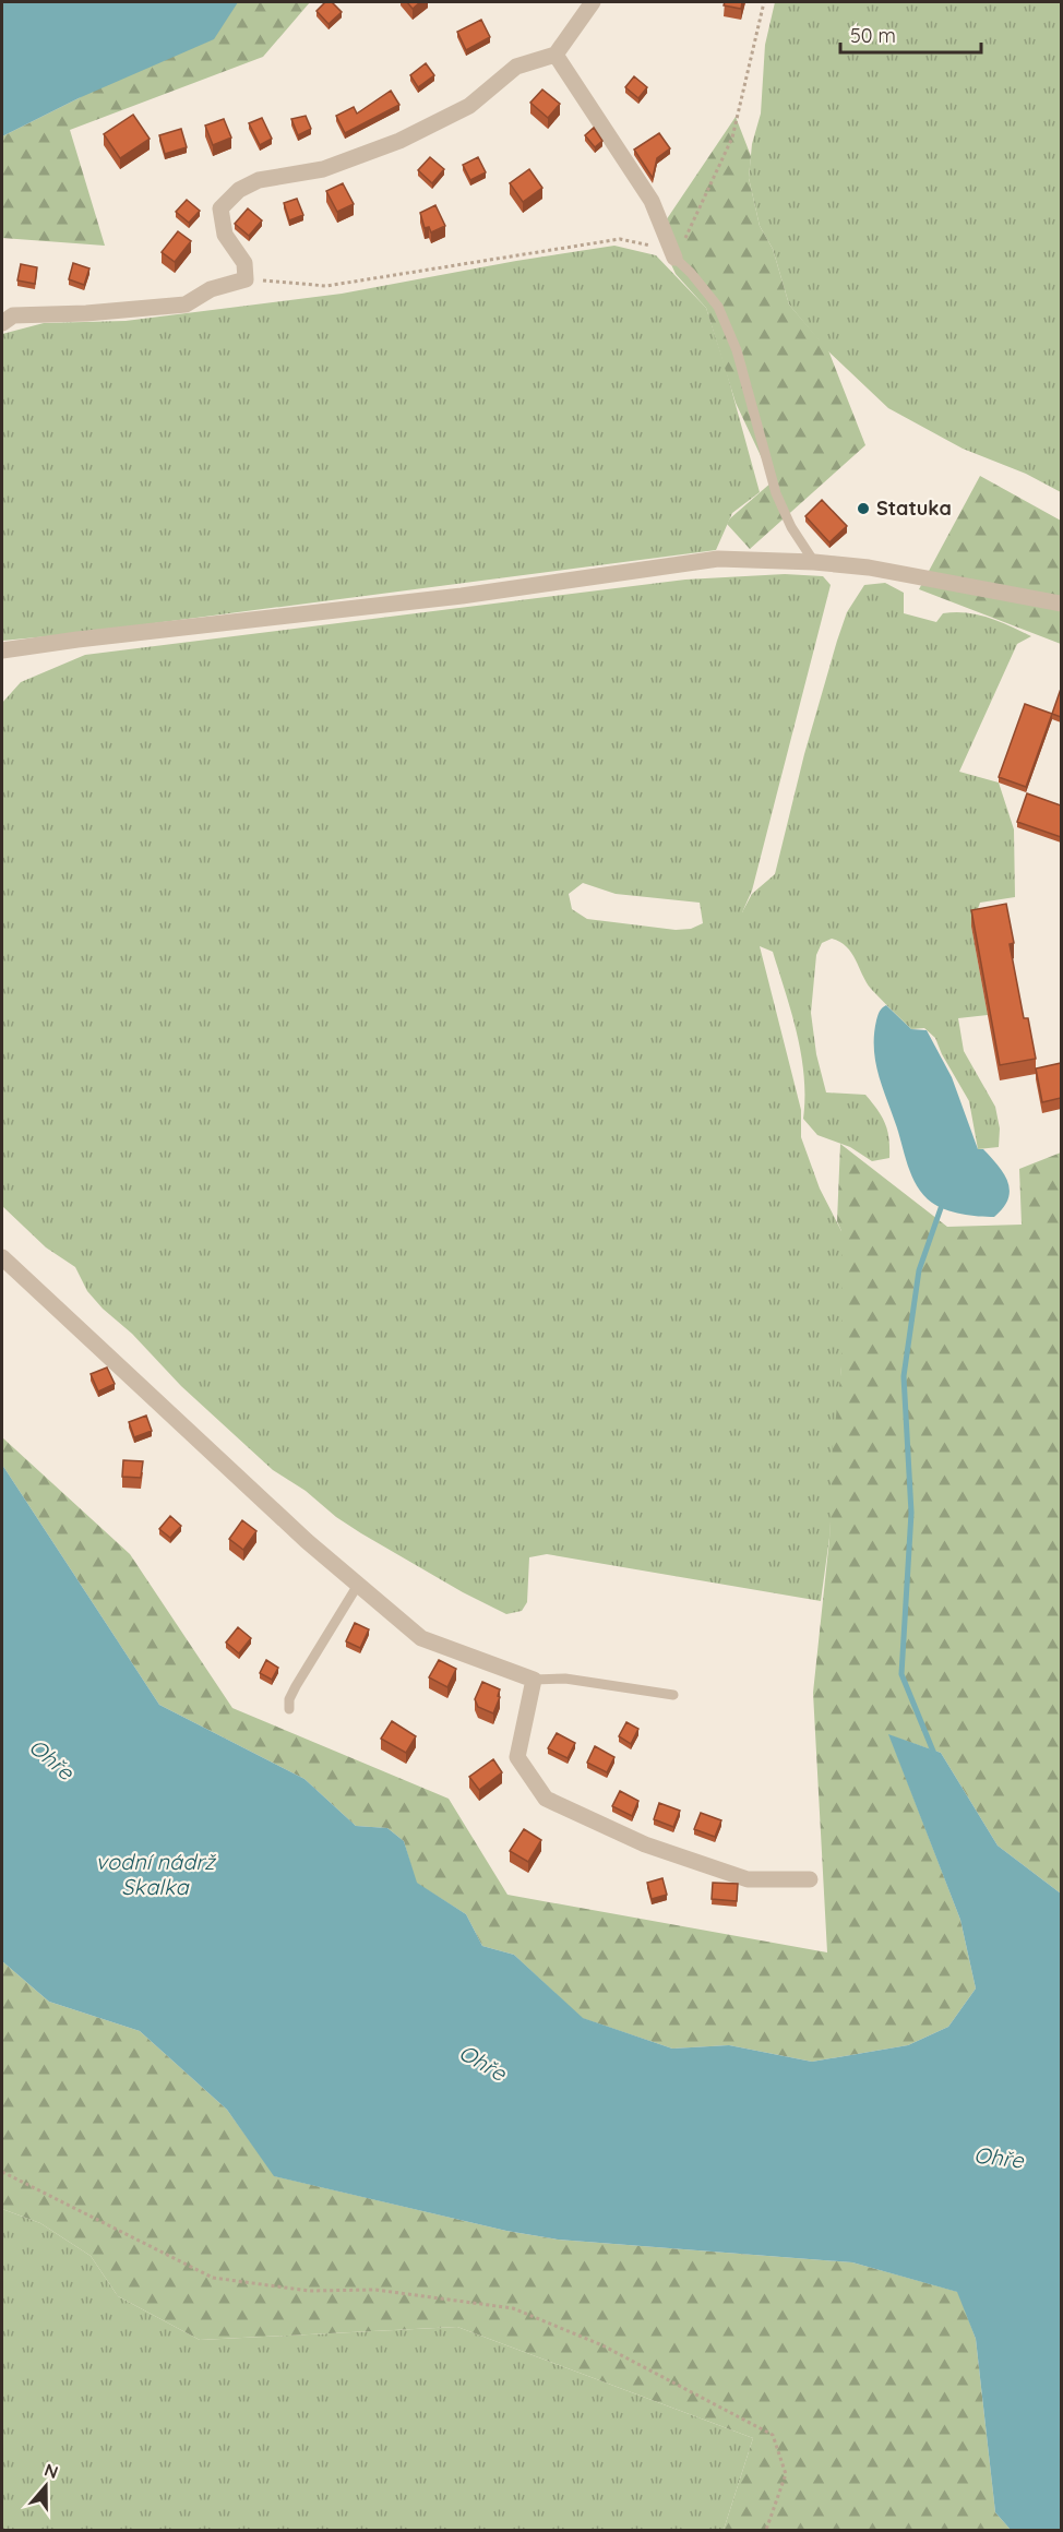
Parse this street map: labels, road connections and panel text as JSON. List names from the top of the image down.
{
  "water": ["Ohře", "vodní nádrž Skalka"],
  "places": ["Statuka"],
  "scale_bar": "50 m",
  "north": "top"
}
